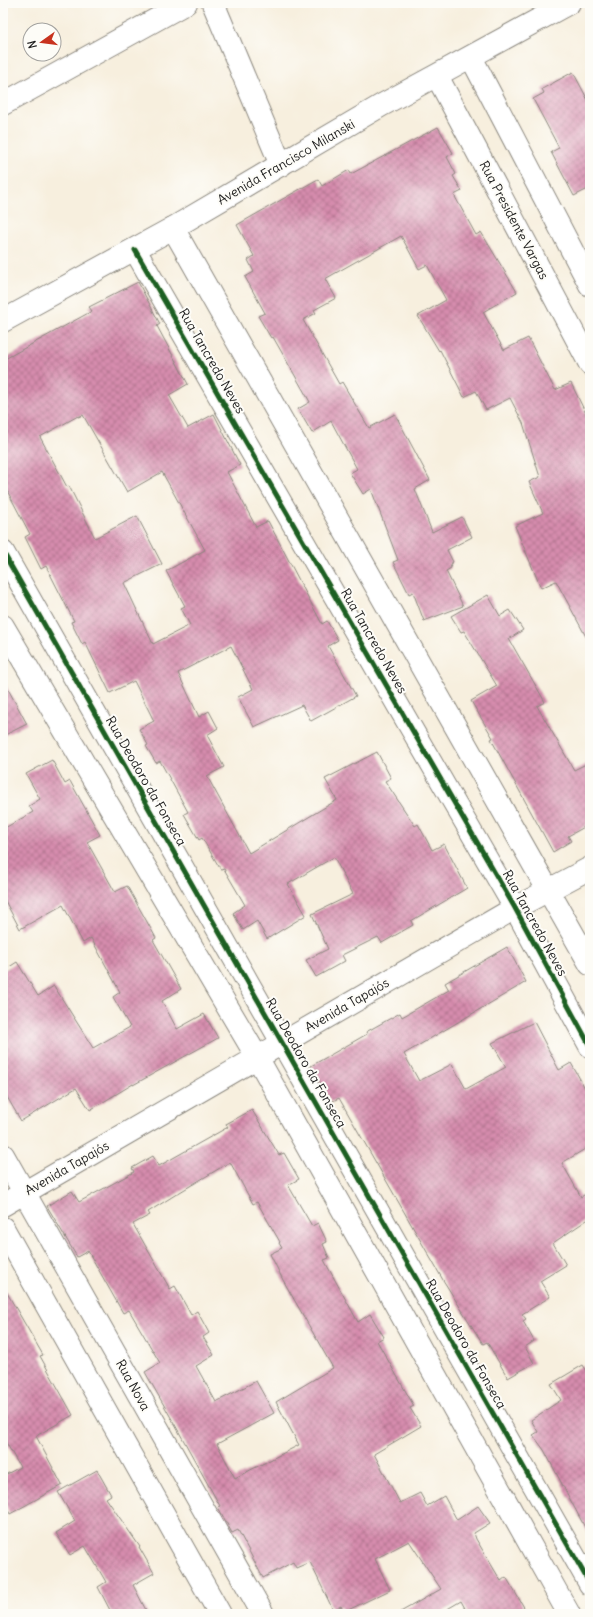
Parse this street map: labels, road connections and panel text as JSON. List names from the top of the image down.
{
  "streets": {
    "street": [
      "Avenida Francisco Milanski",
      "Rua Presidente Vargas",
      "Rua Tancredo Neves",
      "Rua Deodoro da Fonseca",
      "Avenida Tapajós",
      "Rua Nova"
    ]
  },
  "crossings": [
    ["Avenida Francisco Milanski", "Rua Presidente Vargas"],
    ["Avenida Francisco Milanski", "Rua Tancredo Neves"],
    ["Rua Tancredo Neves", "Avenida Tapajós"],
    ["Rua Deodoro da Fonseca", "Avenida Tapajós"],
    ["Avenida Tapajós", "Rua Nova"]
  ],
  "north": "left"
}
